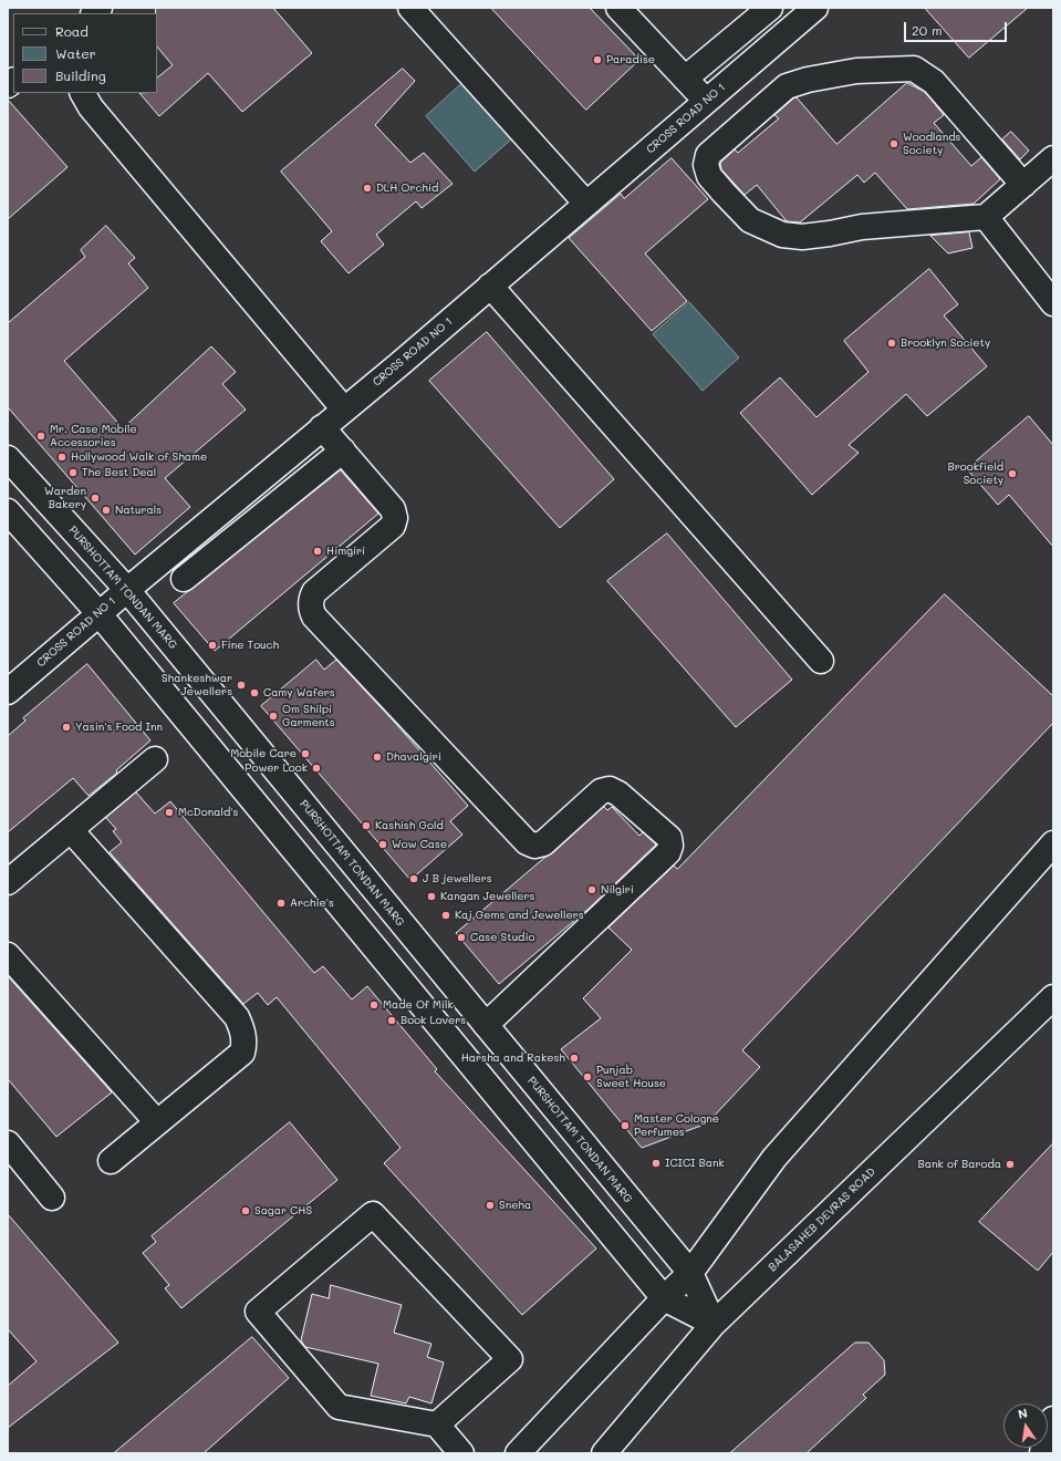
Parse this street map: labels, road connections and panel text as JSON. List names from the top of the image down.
{
  "streets": {
    "street": ["CROSS ROAD NO 1", "PURSHOTTAM TONDAN MARG", "BALASAHEB DEVRAS ROAD"]
  },
  "crossings": [
    ["CROSS ROAD NO 1", "PURSHOTTAM TONDAN MARG"],
    ["PURSHOTTAM TONDAN MARG", "BALASAHEB DEVRAS ROAD"]
  ],
  "places": [
    "Paradise",
    "Woodlands Society",
    "DLH Orchid",
    "Brooklyn Society",
    "Mr. Case Mobile Accessories",
    "Hollywood Walk of Shame",
    "The Best Deal",
    "Brookfield Society",
    "Warden Bakery",
    "Naturals",
    "Himgiri",
    "Fine Touch",
    "Shankeshwar Jewellers",
    "Camy Wafers",
    "Om Shilpi Garments",
    "Yasin's Food Inn",
    "Mobile Care",
    "Dhavalgiri",
    "Power Look",
    "McDonald's",
    "Kashish Gold",
    "Wow Case",
    "J B jewellers",
    "Nilgiri",
    "Kangan Jewellers",
    "Archie's",
    "Kaj Gems and Jewellers",
    "Case Studio",
    "Made Of Milk",
    "Book Lovers",
    "Harsha and Rakesh",
    "Punjab Sweet House",
    "Master Cologne Perfumes",
    "ICICI Bank",
    "Bank of Baroda",
    "Sneha",
    "Sagar CHS"
  ],
  "legend": ["Road", "Water", "Building"],
  "scale_bar": "20 m",
  "north": "top"
}
